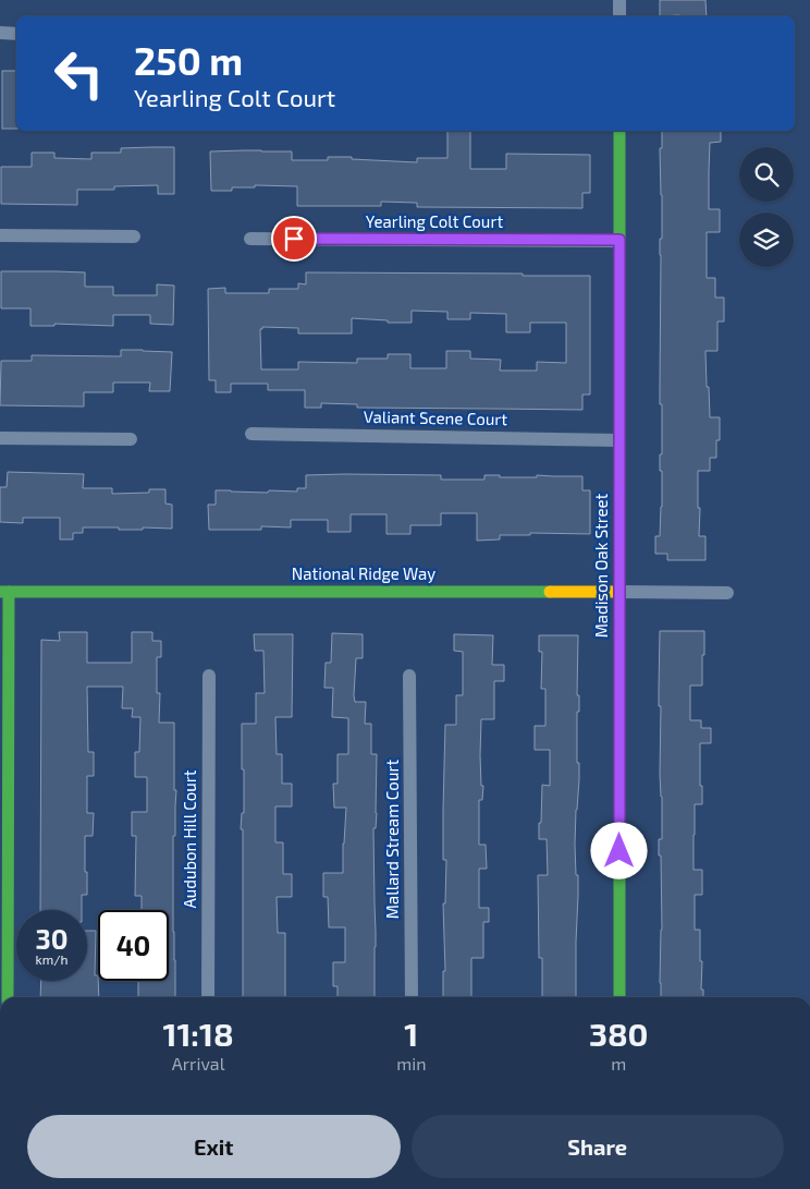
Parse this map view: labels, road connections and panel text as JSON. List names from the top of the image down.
{
  "streets": {
    "street": [
      "Yearling Colt Court",
      "Valiant Scene Court",
      "Madison Oak Street",
      "National Ridge Way",
      "Audubon Hill Court",
      "Mallard Stream Court"
    ]
  },
  "crossings": [
    ["Yearling Colt Court", "Madison Oak Street"],
    ["Valiant Scene Court", "Madison Oak Street"],
    ["Madison Oak Street", "National Ridge Way"]
  ],
  "page": {
    "turn": ["250 m", "Yearling Colt Court"],
    "speed": "30 km/h",
    "limit": "40",
    "eta": [
      "11:18",
      "Arrival",
      "1",
      "min",
      "380",
      "m"
    ],
    "buttons": ["Exit", "Share"]
  }
}
